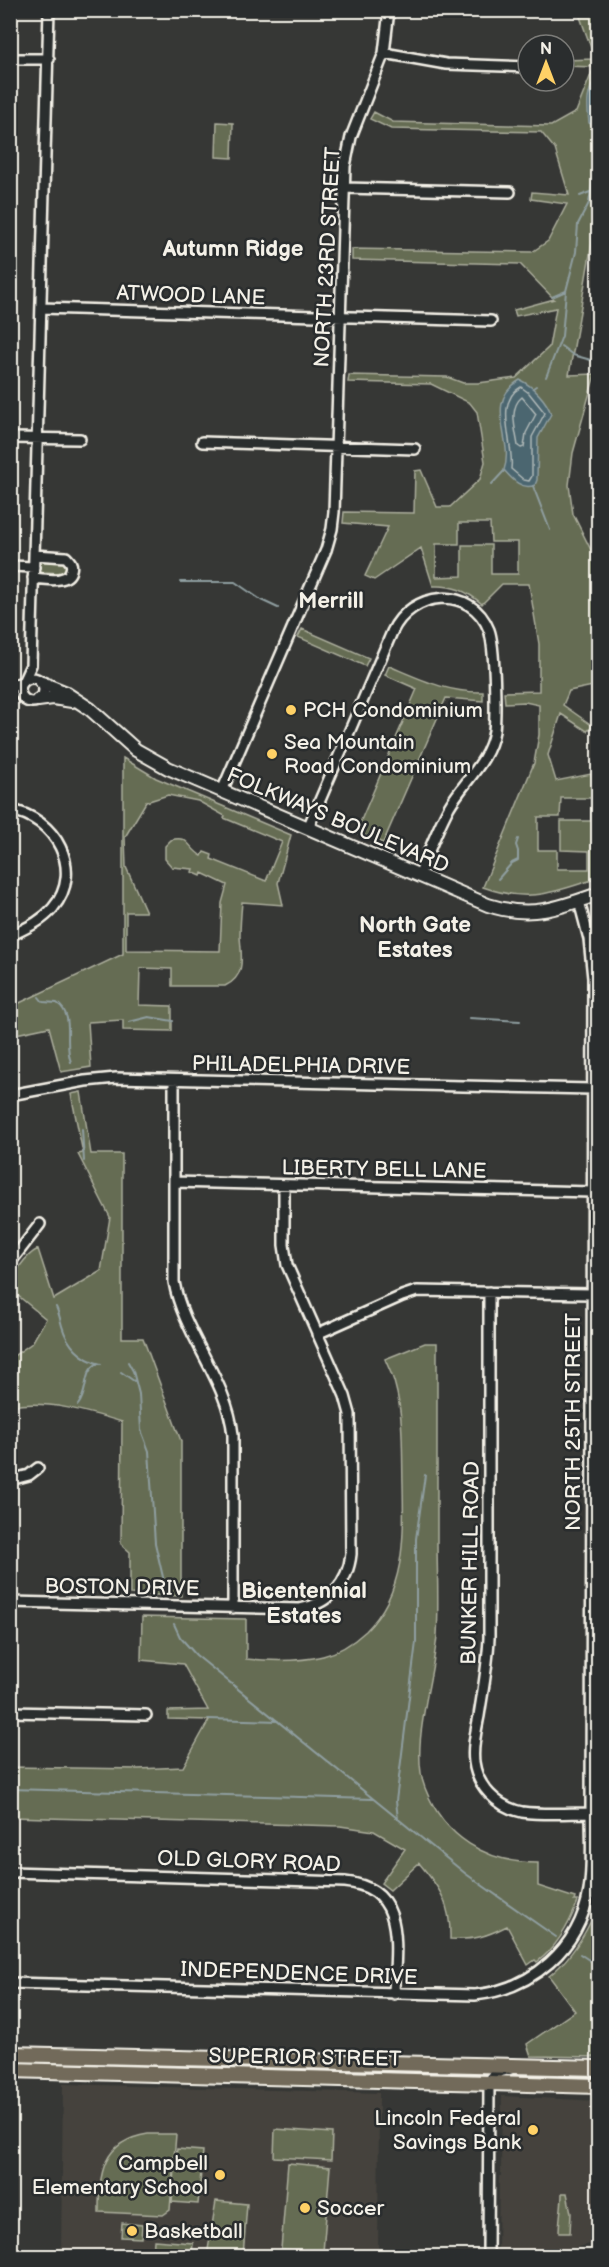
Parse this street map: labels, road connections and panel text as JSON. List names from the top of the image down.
{
  "streets": {
    "main road": ["SUPERIOR STREET"],
    "street": [
      "NORTH 23RD STREET",
      "ATWOOD LANE",
      "FOLKWAYS BOULEVARD",
      "PHILADELPHIA DRIVE",
      "LIBERTY BELL LANE",
      "NORTH 25TH STREET",
      "BUNKER HILL ROAD",
      "BOSTON DRIVE",
      "OLD GLORY ROAD",
      "INDEPENDENCE DRIVE"
    ]
  },
  "crossings": [
    ["NORTH 23RD STREET", "ATWOOD LANE"],
    ["NORTH 23RD STREET", "FOLKWAYS BOULEVARD"],
    ["FOLKWAYS BOULEVARD", "NORTH 25TH STREET"],
    ["PHILADELPHIA DRIVE", "NORTH 25TH STREET"],
    ["LIBERTY BELL LANE", "NORTH 25TH STREET"],
    ["LIBERTY BELL LANE", "BOSTON DRIVE"],
    ["NORTH 25TH STREET", "BUNKER HILL ROAD"],
    ["NORTH 25TH STREET", "INDEPENDENCE DRIVE"],
    ["OLD GLORY ROAD", "INDEPENDENCE DRIVE"]
  ],
  "districts": [
    "Autumn Ridge",
    "Merrill",
    "North Gate Estates",
    "Bicentennial Estates"
  ],
  "places": [
    "PCH Condominium",
    "Sea Mountain Road Condominium",
    "Lincoln Federal Savings Bank",
    "Campbell Elementary School",
    "Soccer",
    "Basketball"
  ],
  "north": "top"
}
